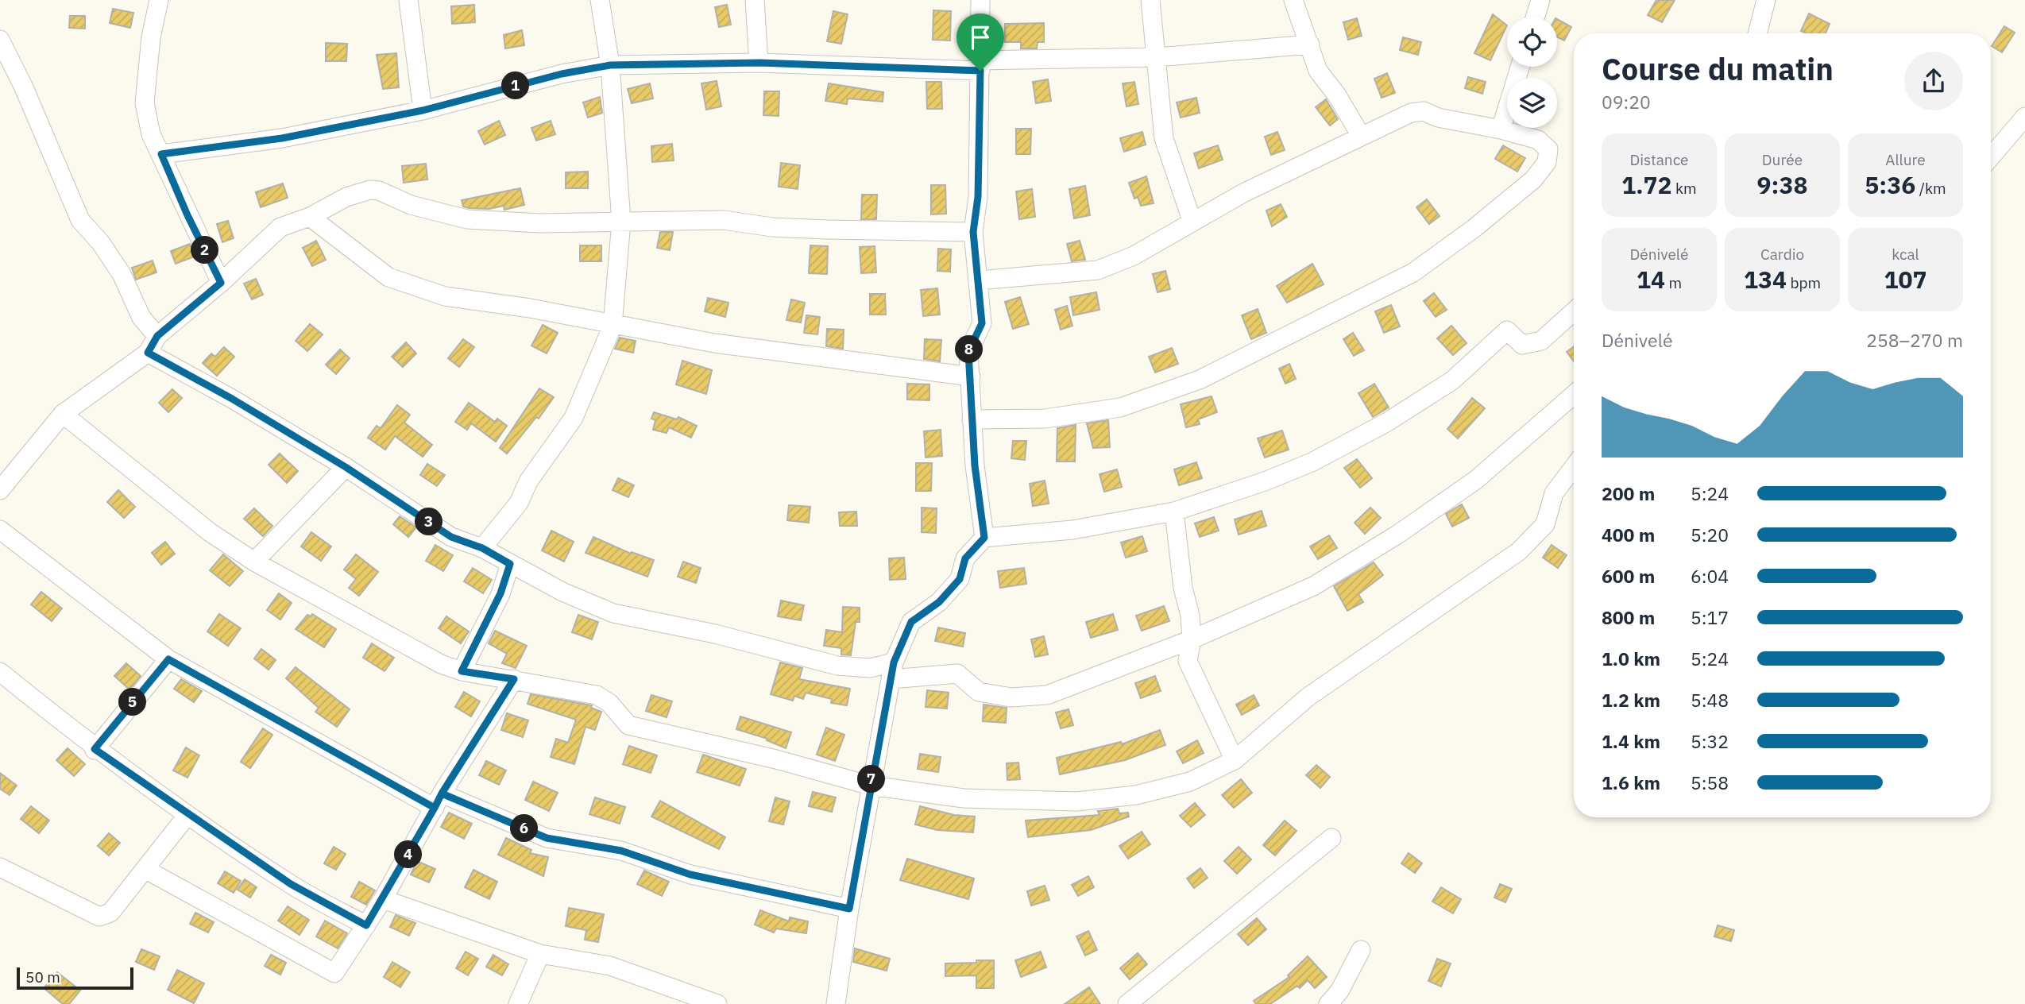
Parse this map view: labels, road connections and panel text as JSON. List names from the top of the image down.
{
  "scale_bar": "50 m",
  "page": {
    "heading": ["Course du matin", "09:20"],
    "pins": [
      "1",
      "2",
      "8",
      "3",
      "5",
      "7",
      "6",
      "4"
    ],
    "stats": [
      ["Distance", "1.72 km"],
      ["Durée", "9:38"],
      ["Allure", "5:36 /km"],
      ["Dénivelé", "14 m"],
      ["Cardio", "134 bpm"],
      ["kcal", "107"]
    ],
    "chart": ["Dénivelé", "258–270 m"],
    "list": [
      {
        "name": "200 m",
        "note": "5:24"
      },
      {
        "name": "400 m",
        "note": "5:20"
      },
      {
        "name": "600 m",
        "note": "6:04"
      },
      {
        "name": "800 m",
        "note": "5:17"
      },
      {
        "name": "1.0 km",
        "note": "5:24"
      },
      {
        "name": "1.2 km",
        "note": "5:48"
      },
      {
        "name": "1.4 km",
        "note": "5:32"
      },
      {
        "name": "1.6 km",
        "note": "5:58"
      }
    ],
    "scale": "50 m"
  }
}
